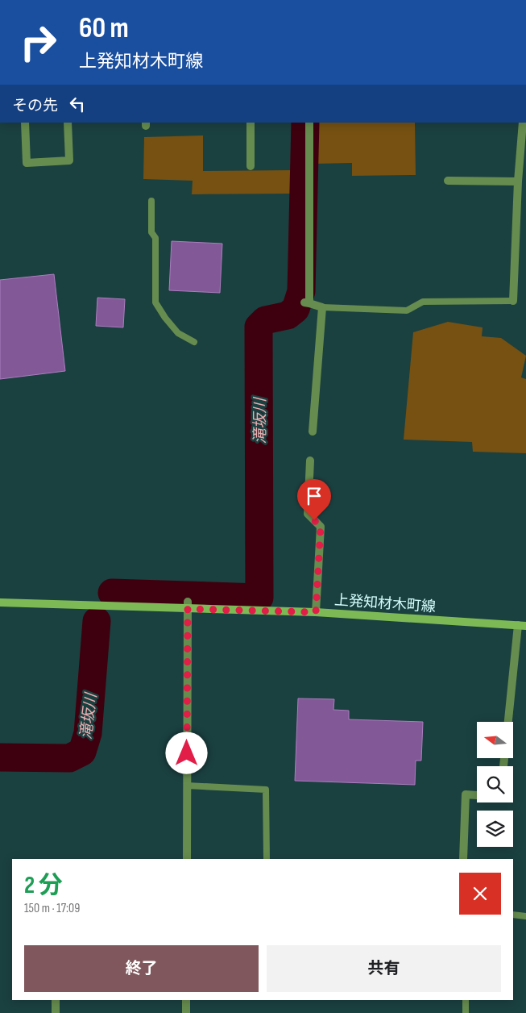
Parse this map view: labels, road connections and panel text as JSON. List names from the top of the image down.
{
  "streets": {
    "main road": ["上発知材木町線"]
  },
  "water": ["滝坂川"],
  "north": "left",
  "page": {
    "turn": ["60 m", "上発知材木町線"],
    "then": "その先",
    "heading": ["2 分", "150 m · 17:09"],
    "buttons": ["終了", "共有"]
  }
}
